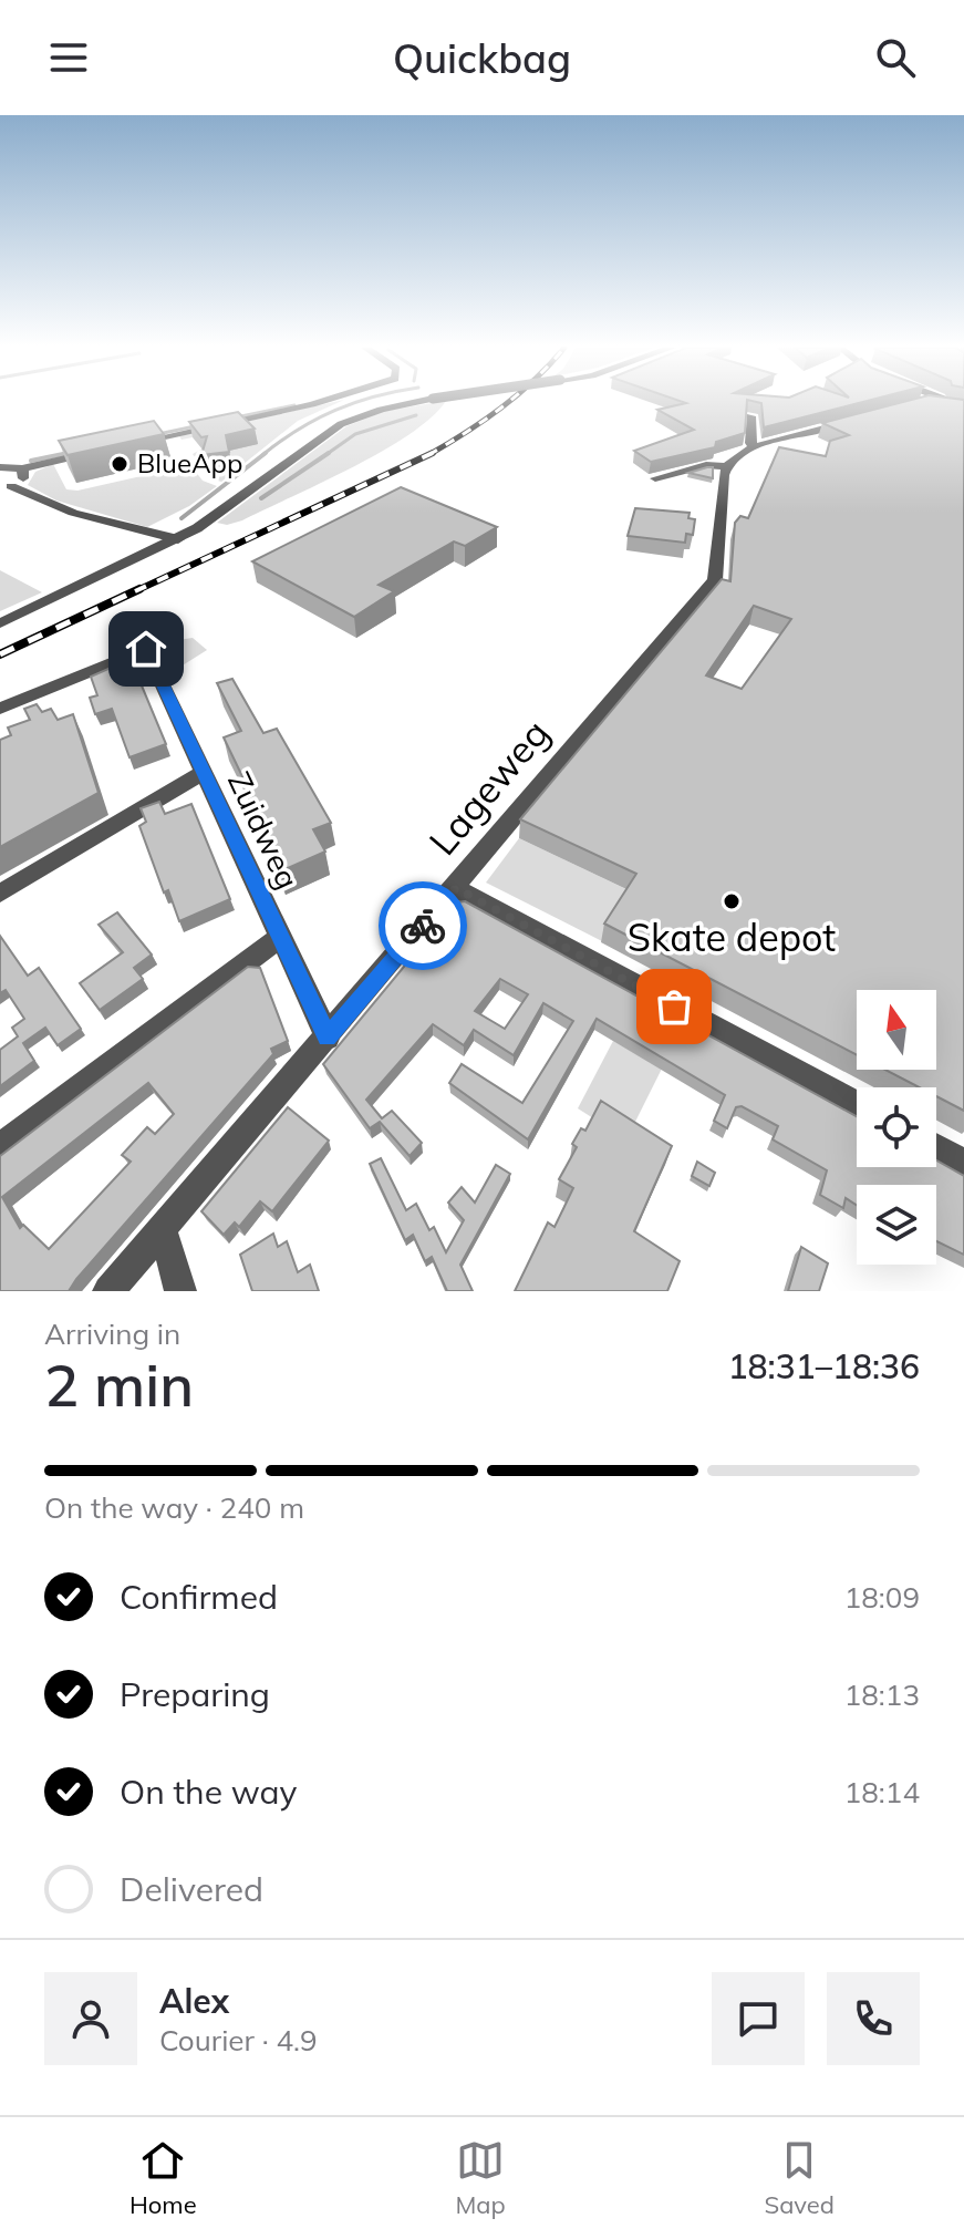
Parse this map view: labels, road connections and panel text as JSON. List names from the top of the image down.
{
  "streets": {
    "street": ["Lageweg", "Zuidweg"]
  },
  "crossings": [
    ["Lageweg", "Zuidweg"]
  ],
  "places": ["BlueApp", "Skate depot"],
  "north": "top",
  "page": {
    "header": "Quickbag",
    "heading": ["2 min", "Arriving in", "18:31–18:36"],
    "panel": ["Alex", "Courier · 4.9"],
    "bar": "On the way · 240 m",
    "list": [
      ["Confirmed", "18:09"],
      ["Preparing", "18:13"],
      ["On the way", "18:14"],
      "Delivered"
    ],
    "tabs": ["Home", "Map", "Saved"]
  }
}
